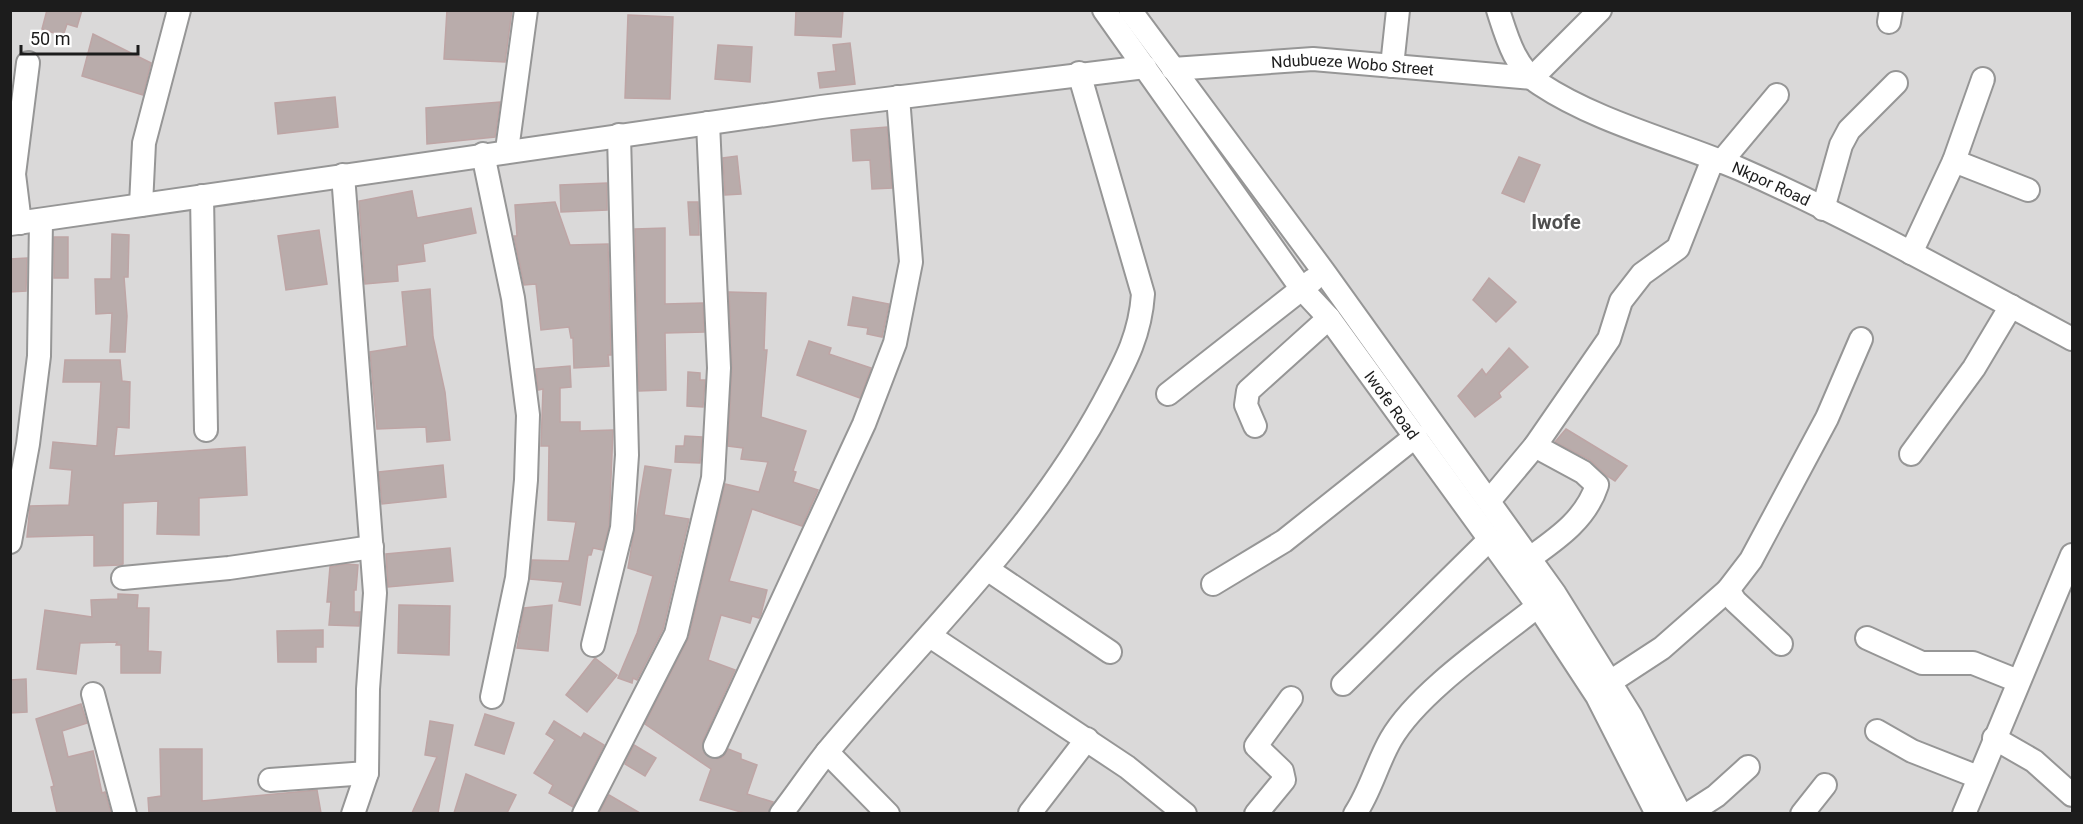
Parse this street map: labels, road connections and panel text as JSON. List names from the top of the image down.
{
  "streets": {
    "street": ["Ndubueze Wobo Street", "Nkpor Road", "Iwofe Road"]
  },
  "crossings": [
    ["Ndubueze Wobo Street", "Nkpor Road"],
    ["Ndubueze Wobo Street", "Iwofe Road"]
  ],
  "districts": ["Iwofe"],
  "scale_bar": "50 m"
}
